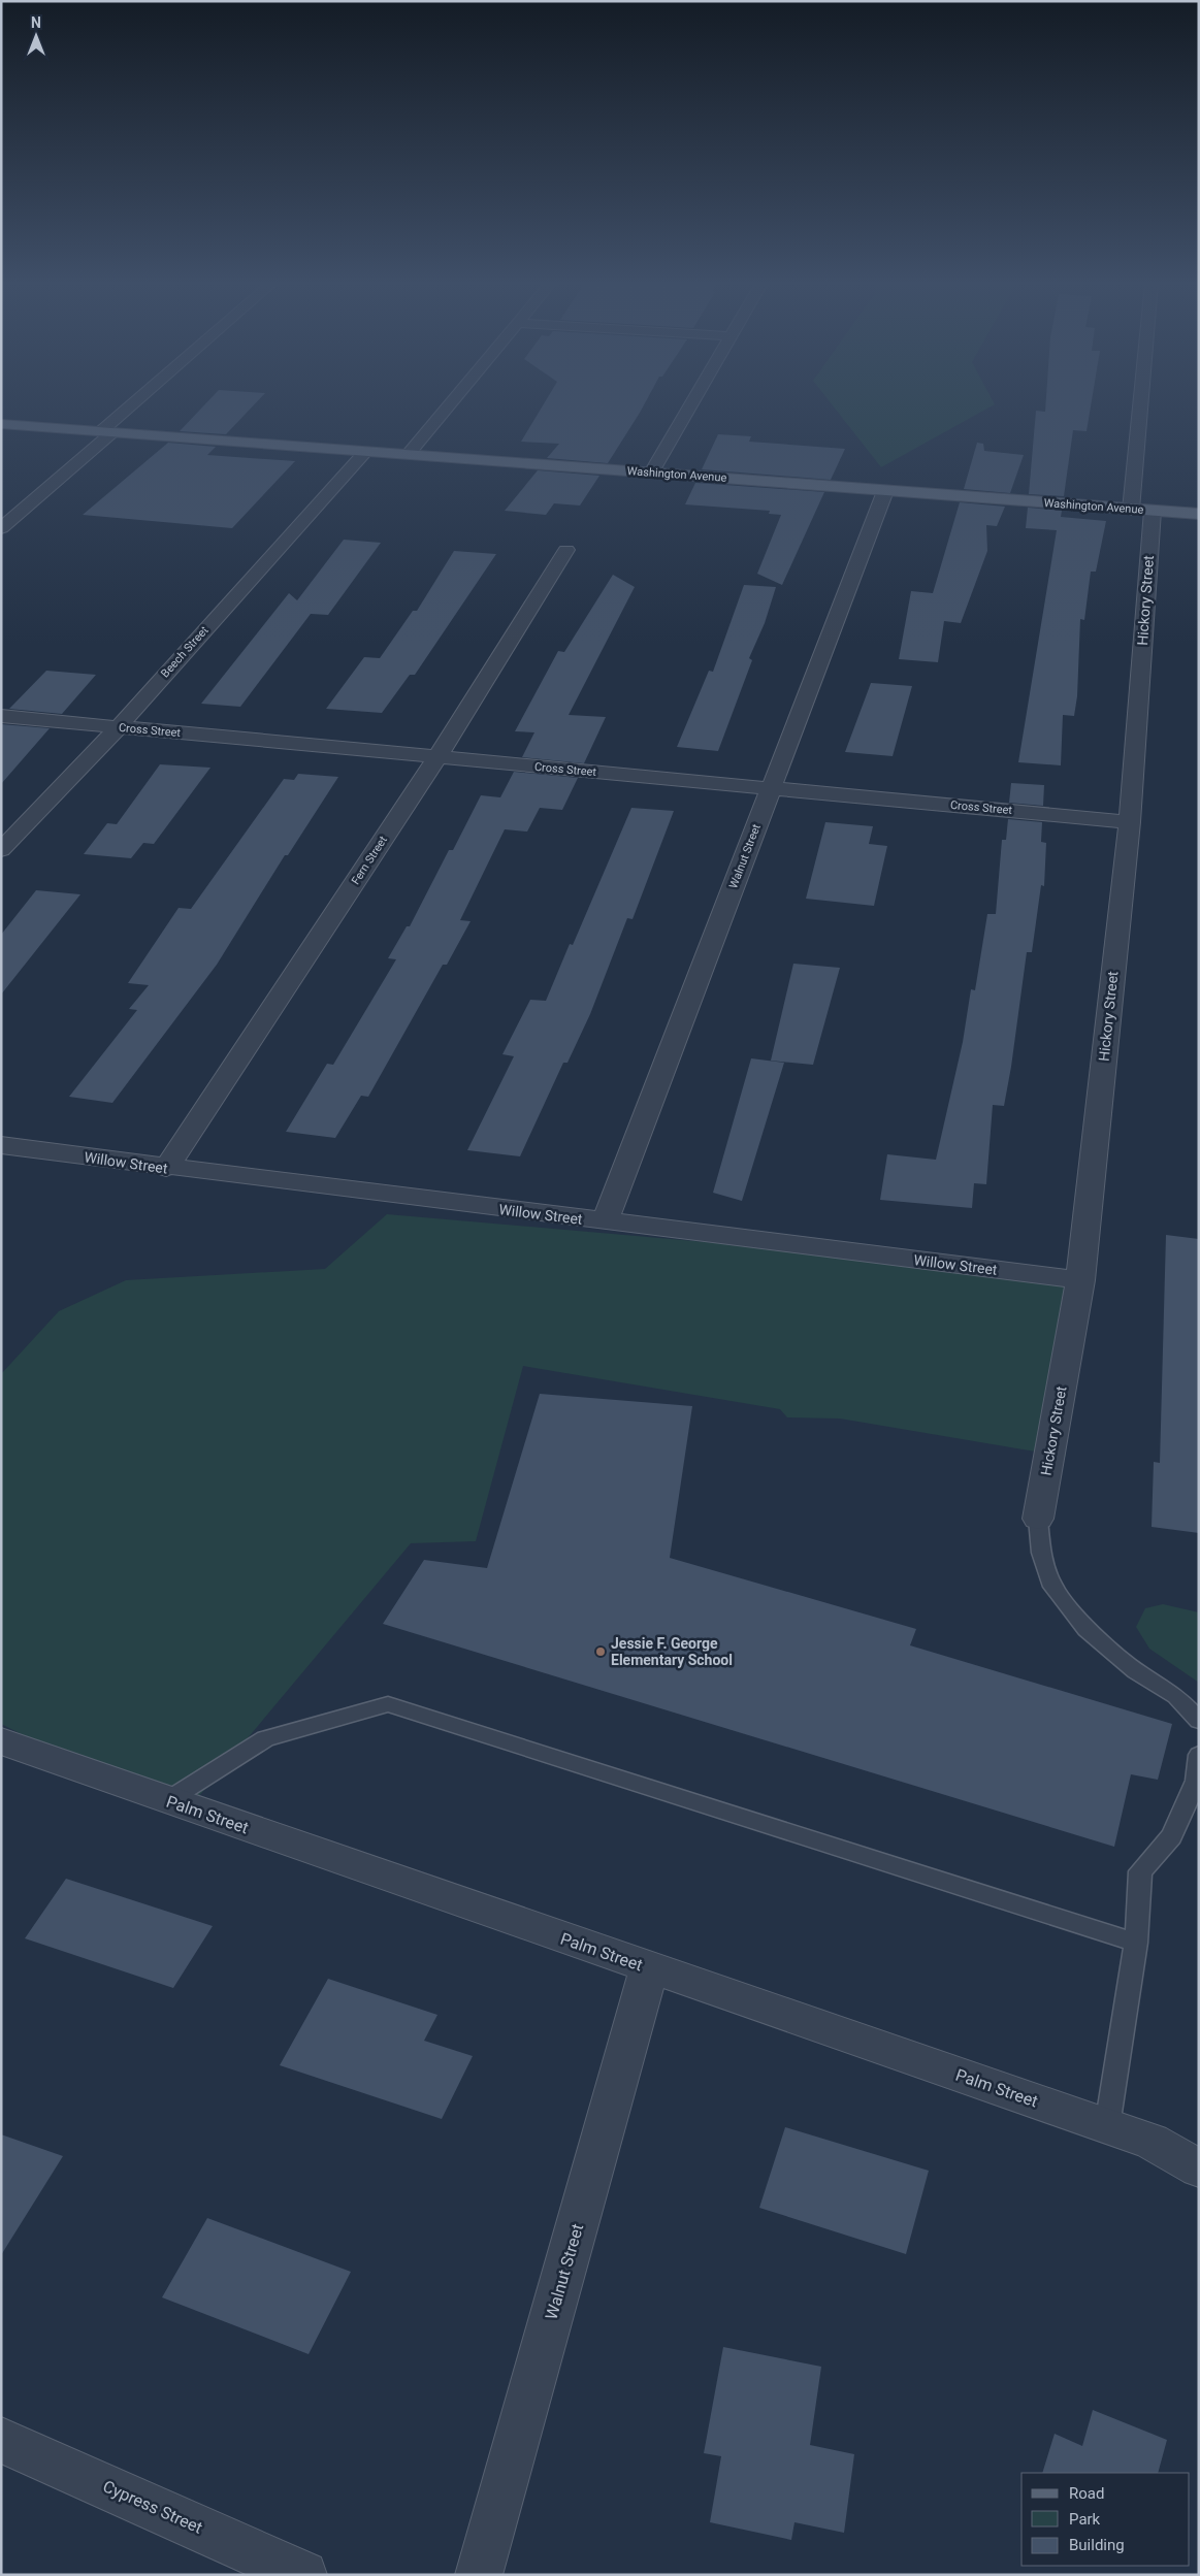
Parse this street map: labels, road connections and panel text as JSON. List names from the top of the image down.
{
  "streets": {
    "main road": ["Washington Avenue"],
    "street": [
      "Hickory Street",
      "Beech Street",
      "Cross Street",
      "Walnut Street",
      "Fern Street",
      "Willow Street",
      "Palm Street",
      "Cypress Street"
    ]
  },
  "crossings": [
    ["Washington Avenue", "Hickory Street"],
    ["Washington Avenue", "Beech Street"],
    ["Washington Avenue", "Walnut Street"],
    ["Hickory Street", "Cross Street"],
    ["Hickory Street", "Willow Street"],
    ["Beech Street", "Cross Street"],
    ["Cross Street", "Walnut Street"],
    ["Cross Street", "Fern Street"],
    ["Walnut Street", "Willow Street"],
    ["Walnut Street", "Palm Street"],
    ["Fern Street", "Willow Street"]
  ],
  "places": ["Jessie F. George Elementary School"],
  "legend": ["Road", "Park", "Building"],
  "north": "top"
}
